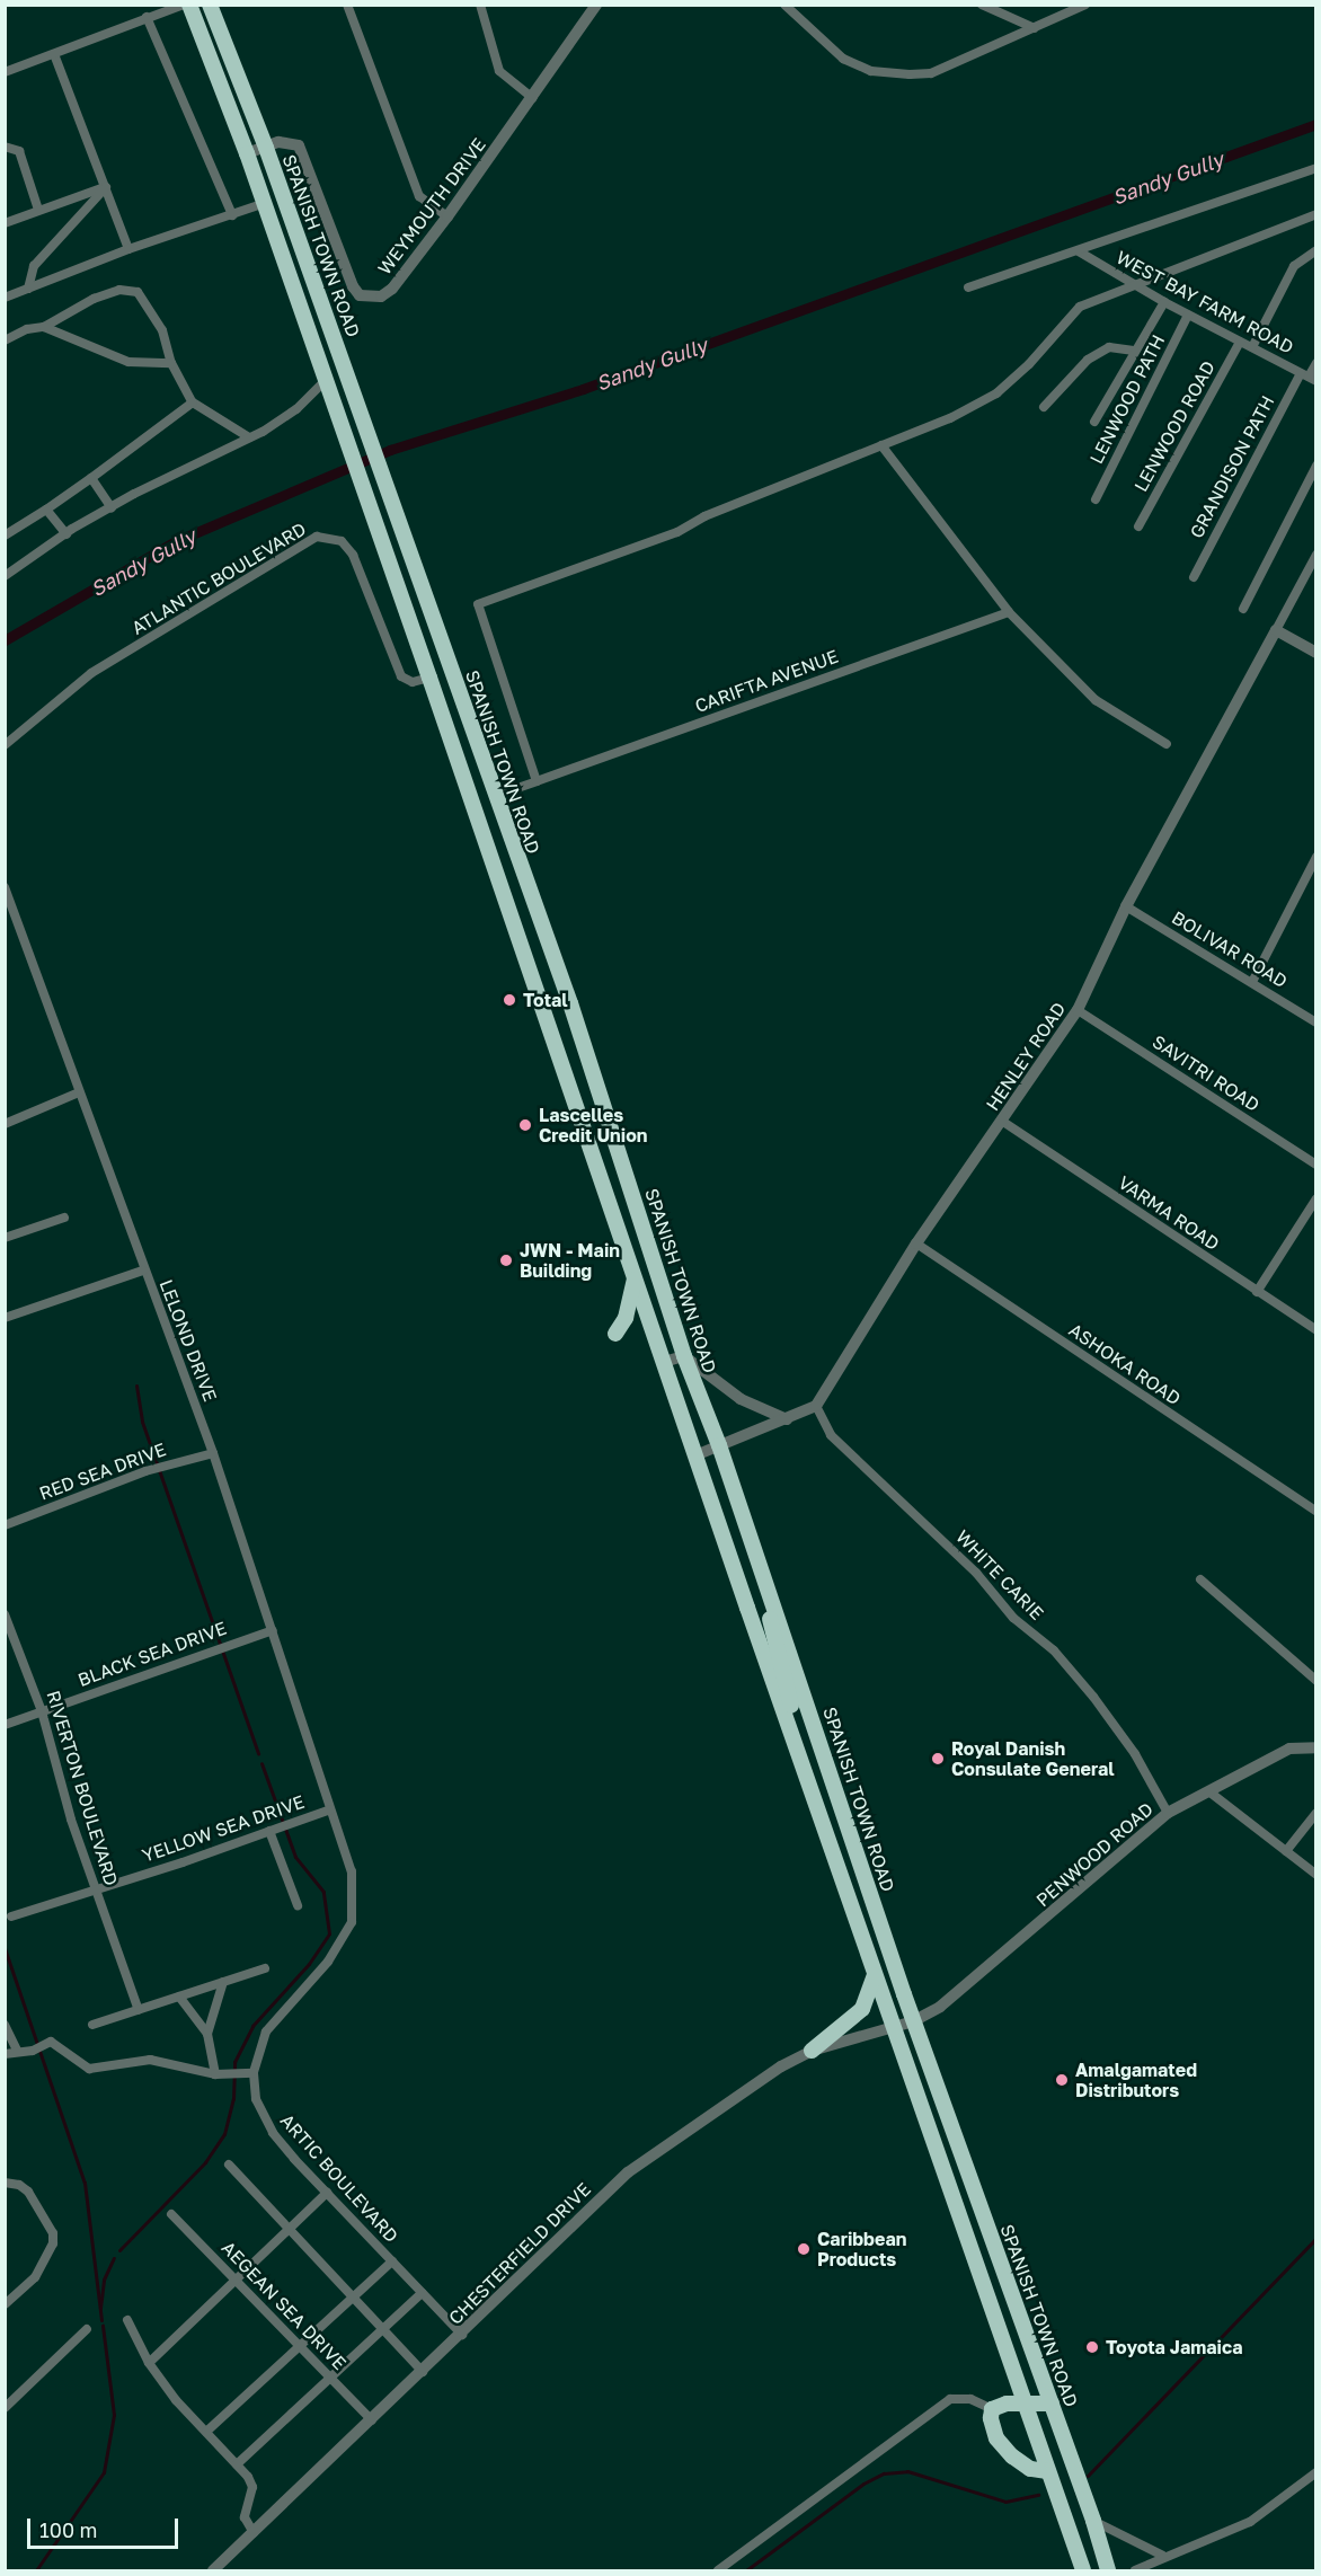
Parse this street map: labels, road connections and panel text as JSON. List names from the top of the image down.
{
  "streets": {
    "highway": ["SPANISH TOWN ROAD"],
    "street": [
      "WEYMOUTH DRIVE",
      "WEST BAY FARM ROAD",
      "LENWOOD PATH",
      "LENWOOD ROAD",
      "GRANDISON PATH",
      "ATLANTIC BOULEVARD",
      "CARIFTA AVENUE",
      "BOLIVAR ROAD",
      "HENLEY ROAD",
      "SAVITRI ROAD",
      "VARMA ROAD",
      "LELOND DRIVE",
      "ASHOKA ROAD",
      "RED SEA DRIVE",
      "WHITE CARIE",
      "BLACK SEA DRIVE",
      "RIVERTON BOULEVARD",
      "YELLOW SEA DRIVE",
      "PENWOOD ROAD",
      "ARTIC BOULEVARD",
      "CHESTERFIELD DRIVE",
      "AEGEAN SEA DRIVE"
    ]
  },
  "crossings": [
    ["WEYMOUTH DRIVE", "SPANISH TOWN ROAD"],
    ["SPANISH TOWN ROAD", "ATLANTIC BOULEVARD"],
    ["SPANISH TOWN ROAD", "CARIFTA AVENUE"],
    ["SPANISH TOWN ROAD", "PENWOOD ROAD"],
    ["SPANISH TOWN ROAD", "CHESTERFIELD DRIVE"],
    ["WEST BAY FARM ROAD", "LENWOOD PATH"],
    ["WEST BAY FARM ROAD", "LENWOOD ROAD"],
    ["WEST BAY FARM ROAD", "GRANDISON PATH"],
    ["BOLIVAR ROAD", "HENLEY ROAD"],
    ["HENLEY ROAD", "SAVITRI ROAD"],
    ["HENLEY ROAD", "VARMA ROAD"],
    ["HENLEY ROAD", "ASHOKA ROAD"],
    ["HENLEY ROAD", "WHITE CARIE"],
    ["LELOND DRIVE", "RED SEA DRIVE"],
    ["LELOND DRIVE", "BLACK SEA DRIVE"],
    ["LELOND DRIVE", "YELLOW SEA DRIVE"],
    ["LELOND DRIVE", "ARTIC BOULEVARD"],
    ["WHITE CARIE", "PENWOOD ROAD"],
    ["BLACK SEA DRIVE", "RIVERTON BOULEVARD"],
    ["RIVERTON BOULEVARD", "YELLOW SEA DRIVE"],
    ["YELLOW SEA DRIVE", "ARTIC BOULEVARD"],
    ["PENWOOD ROAD", "CHESTERFIELD DRIVE"],
    ["ARTIC BOULEVARD", "CHESTERFIELD DRIVE"],
    ["CHESTERFIELD DRIVE", "AEGEAN SEA DRIVE"]
  ],
  "water": ["Sandy Gully"],
  "places": [
    "Total",
    "Lascelles Credit Union",
    "JWN - Main Building",
    "Royal Danish Consulate General",
    "Amalgamated Distributors",
    "Caribbean Products",
    "Toyota Jamaica"
  ],
  "scale_bar": "100 m"
}
